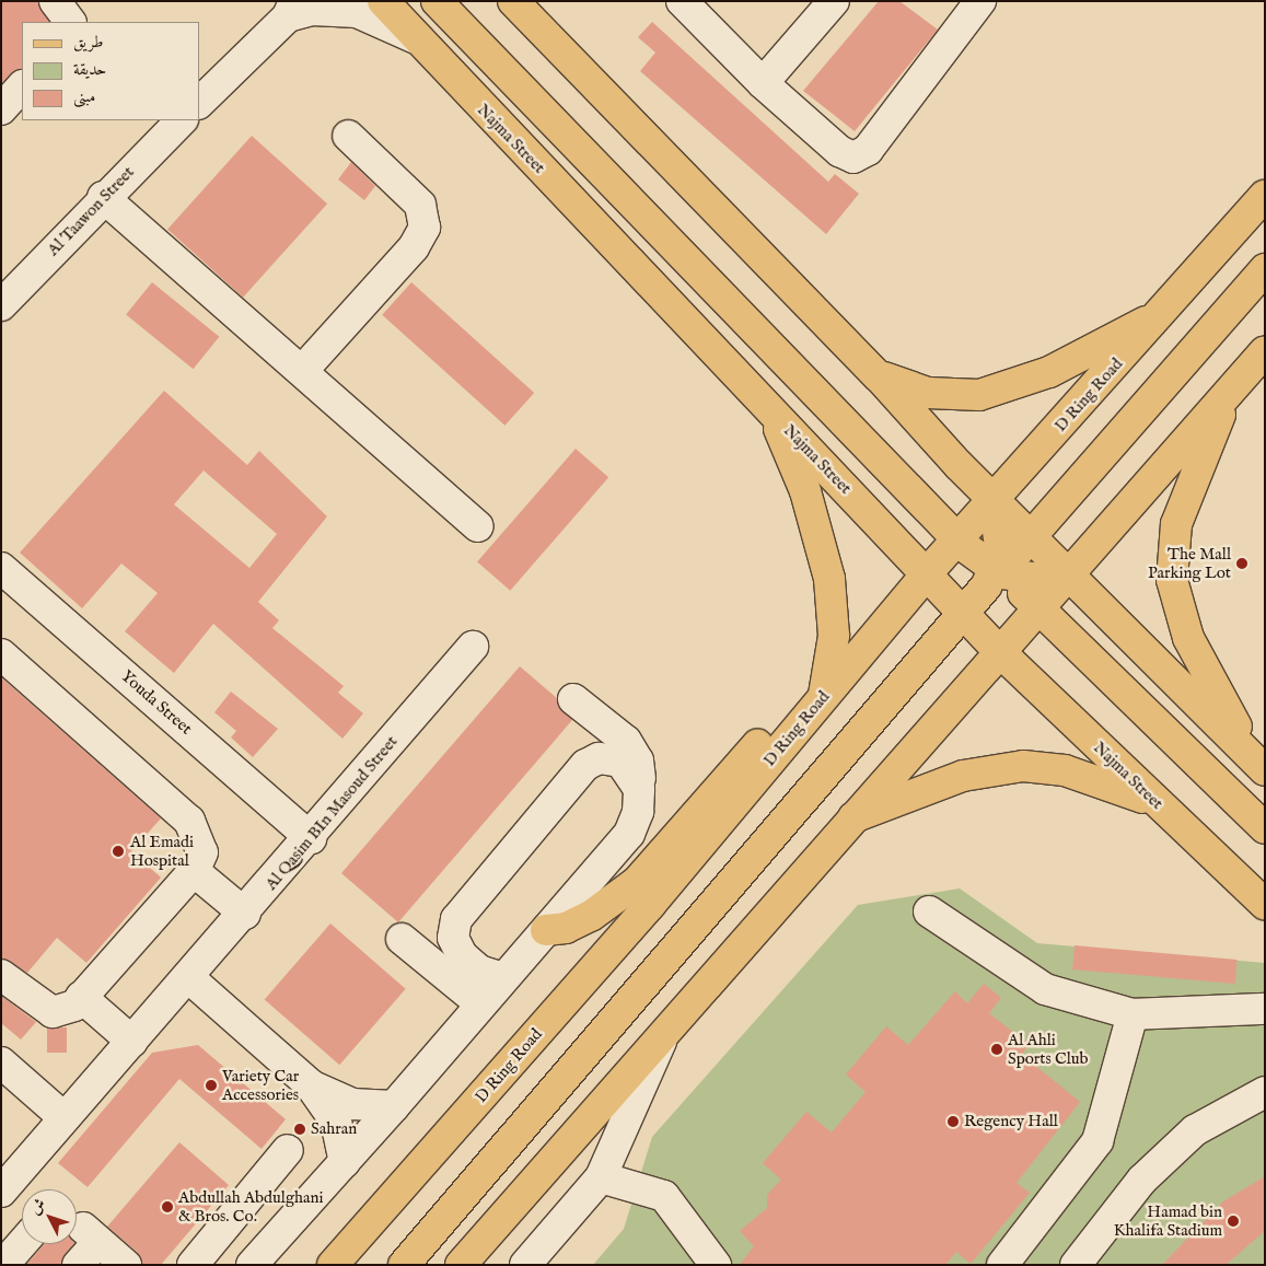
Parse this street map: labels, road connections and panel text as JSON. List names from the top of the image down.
{
  "streets": {
    "main road": ["Najma Street", "D Ring Road"],
    "street": ["Al Taawon Street", "Youda Street", "Al Qasim BIn Masoud Street"]
  },
  "crossings": [
    ["Najma Street", "D Ring Road"],
    ["Youda Street", "Al Qasim BIn Masoud Street"]
  ],
  "places": [
    "The Mall Parking Lot",
    "Al Emadi Hospital",
    "Al Ahli Sports Club",
    "Variety Car Accessories",
    "Regency Hall",
    "Sahran",
    "Abdullah Abdulghani & Bros. Co.",
    "Hamad bin Khalifa Stadium"
  ],
  "legend": ["طريق", "حديقة", "مبنى"],
  "north": "top left"
}
